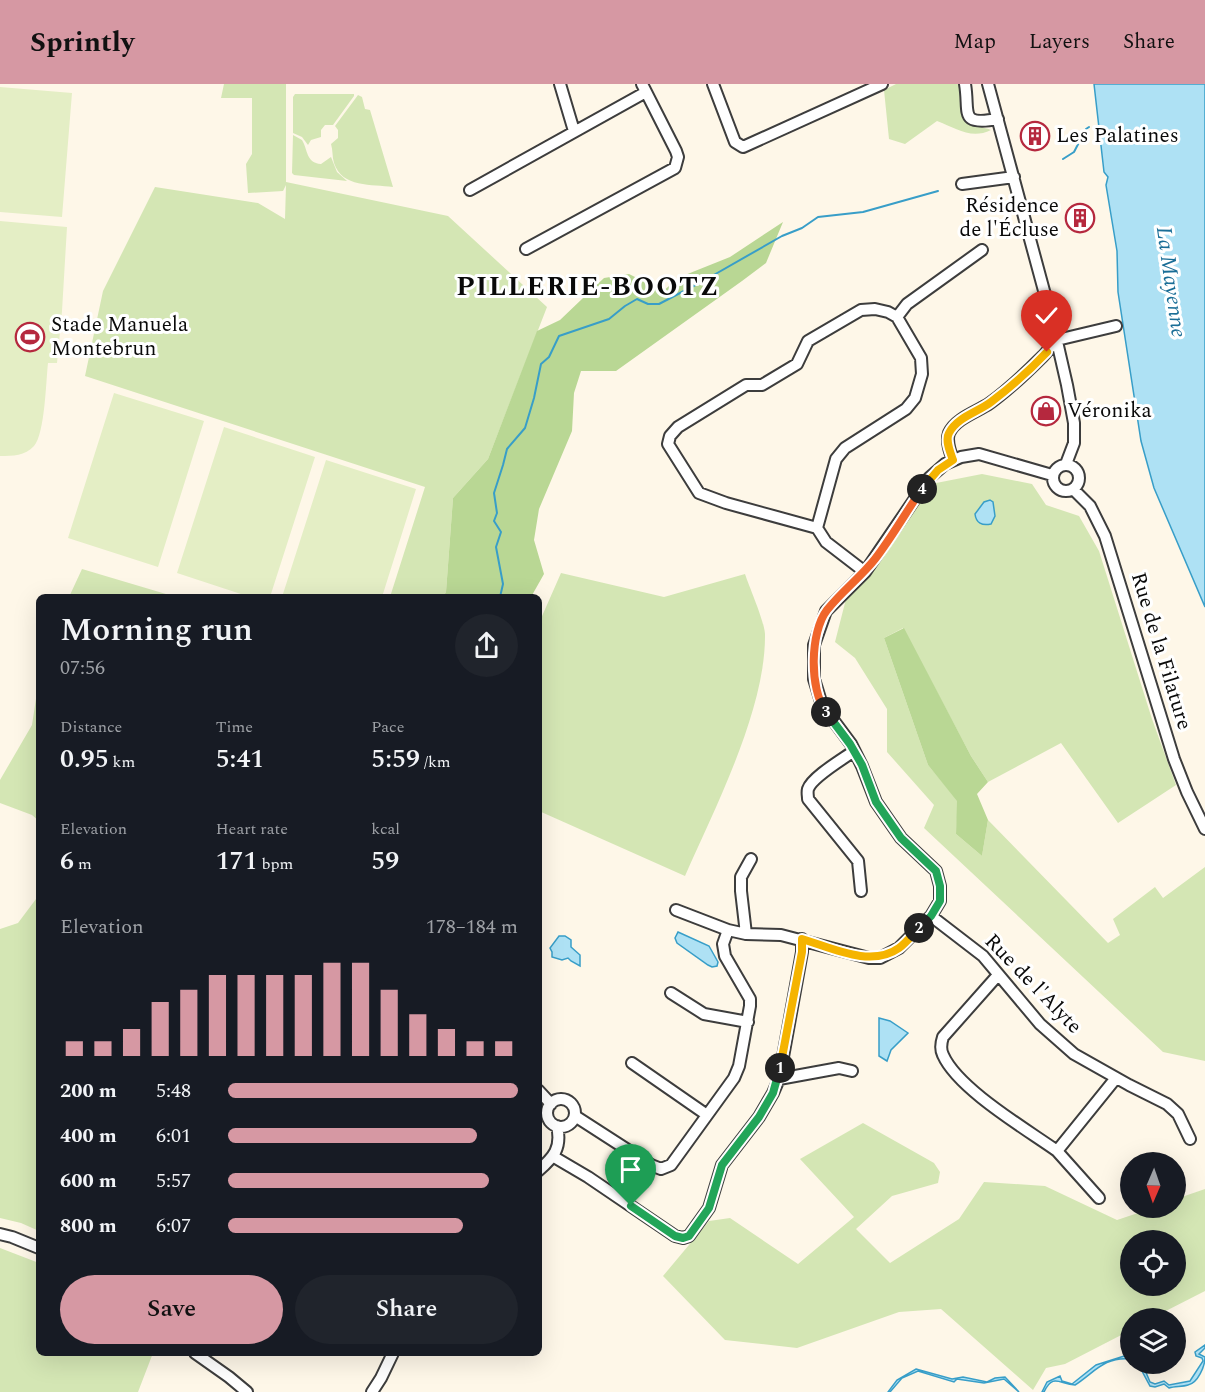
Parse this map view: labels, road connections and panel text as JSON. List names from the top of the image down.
{
  "streets": {
    "street": ["Rue de la Filature", "Rue de l'Alyte"]
  },
  "districts": ["PILLERIE-BOOTZ"],
  "water": ["La Mayenne"],
  "places": {
    "building": ["Les Palatines", "Résidence de l'Écluse"],
    "sports": ["Stade Manuela Montebrun"],
    "shop": ["Véronika"]
  },
  "north": "bottom",
  "page": {
    "header": "Sprintly",
    "nav": ["Map", "Layers", "Share"],
    "pins": [
      "4",
      "3",
      "2",
      "1"
    ],
    "heading": ["Morning run", "07:56"],
    "stats": [
      ["Distance", "0.95 km"],
      ["Time", "5:41"],
      ["Pace", "5:59 /km"],
      ["Elevation", "6 m"],
      ["Heart rate", "171 bpm"],
      ["kcal", "59"]
    ],
    "chart": ["Elevation", "178–184 m"],
    "list": [
      {
        "name": "200 m",
        "note": "5:48"
      },
      {
        "name": "400 m",
        "note": "6:01"
      },
      {
        "name": "600 m",
        "note": "5:57"
      },
      {
        "name": "800 m",
        "note": "6:07"
      }
    ],
    "buttons": ["Save", "Share"]
  }
}
